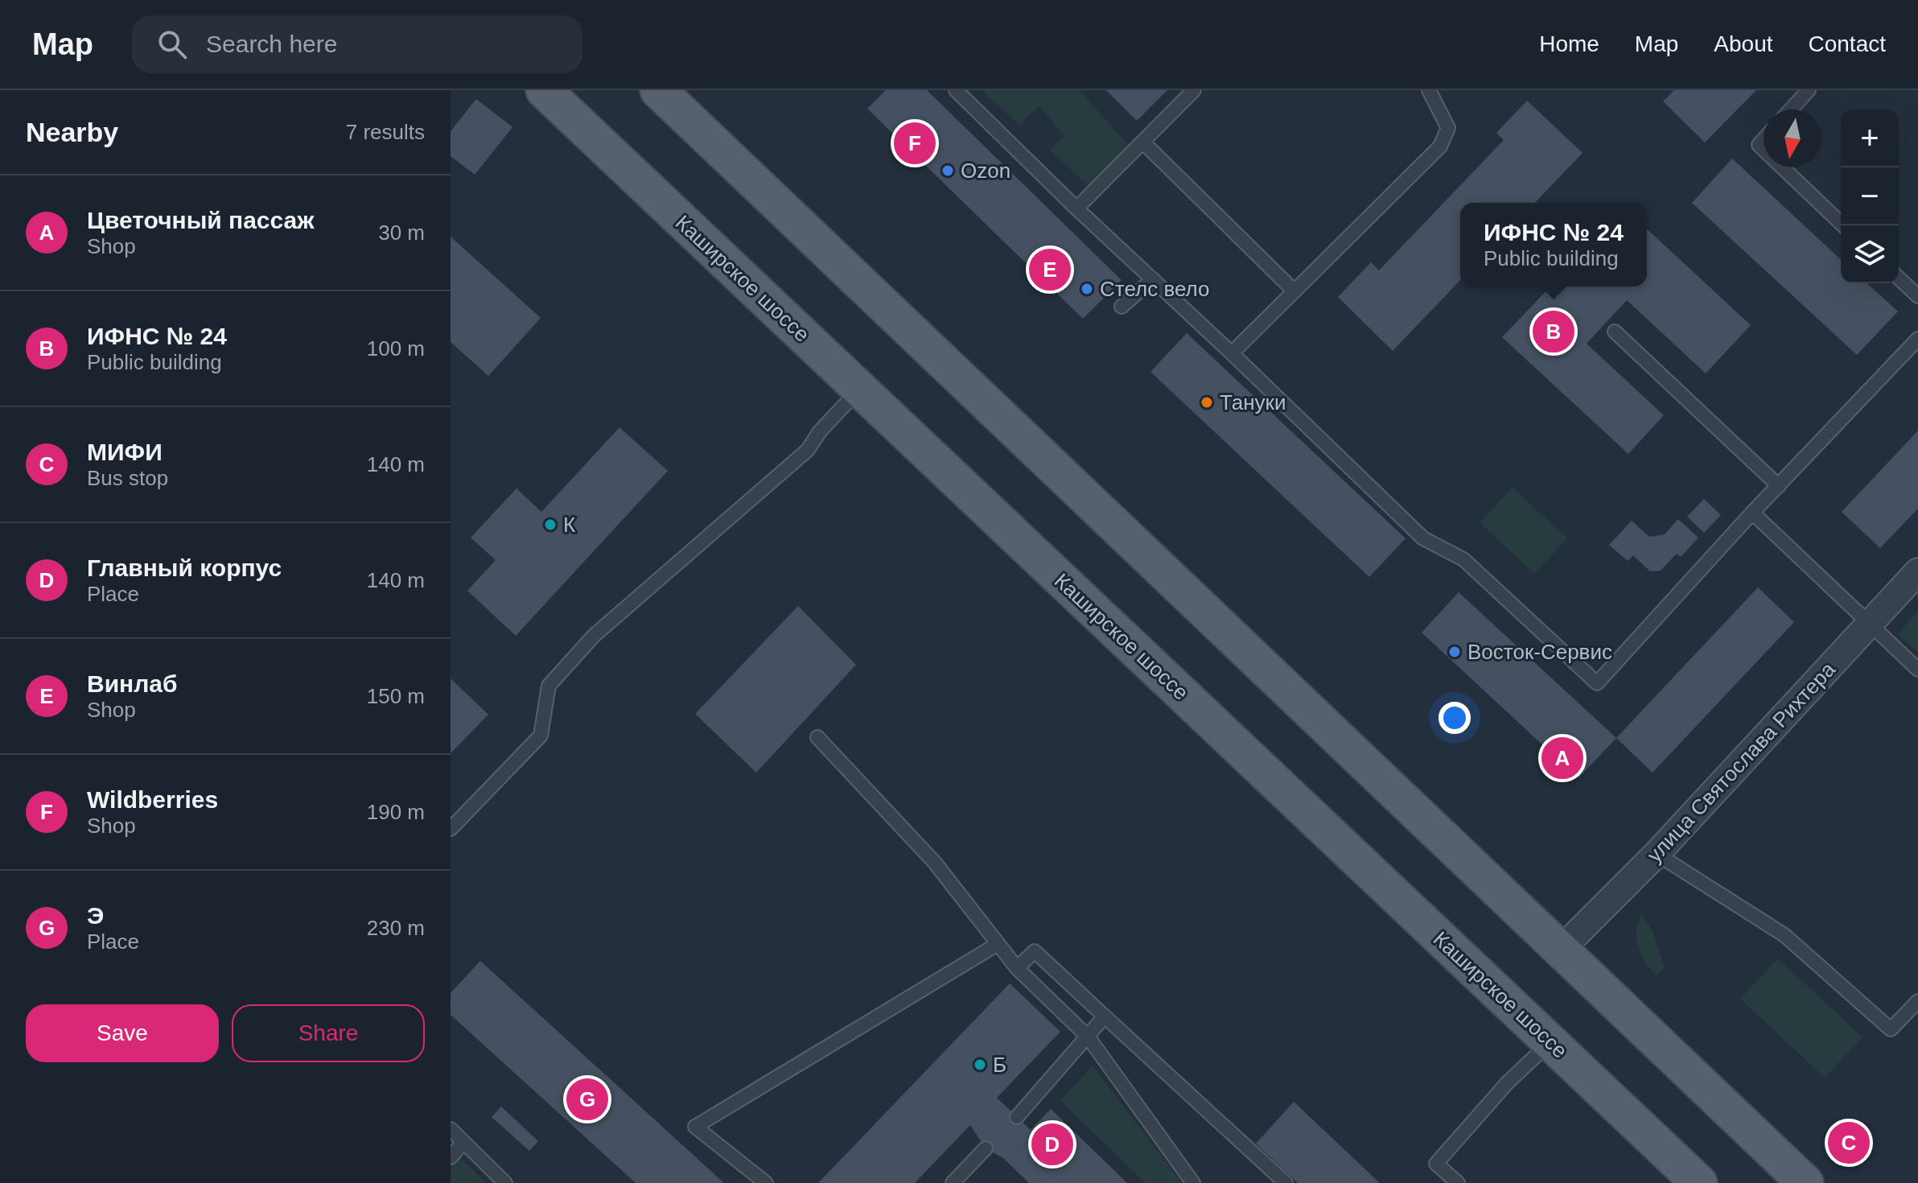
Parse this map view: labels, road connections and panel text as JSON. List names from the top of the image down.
{
  "streets": {
    "main road": ["Каширское шоссе"],
    "street": ["улица Святослава Рихтера"]
  },
  "places": [
    "Ozon",
    "Стелс вело",
    "Тануки",
    "К",
    "Восток-Сервис",
    "Б"
  ],
  "north": "bottom",
  "page": {
    "header": "Map",
    "search": "Search here",
    "nav": [
      "Home",
      "Map",
      "About",
      "Contact"
    ],
    "heading": ["Nearby", "7 results"],
    "map_buttons": ["+", "−"],
    "pins": [
      "F",
      "E",
      "B",
      "A",
      "G",
      "C",
      "D"
    ],
    "list": [
      {
        "mark": "A",
        "name": "Цветочный пассаж",
        "note": "Shop",
        "value": "30 m"
      },
      {
        "mark": "B",
        "name": "ИФНС № 24",
        "note": "Public building",
        "value": "100 m"
      },
      {
        "mark": "C",
        "name": "МИФИ",
        "note": "Bus stop",
        "value": "140 m"
      },
      {
        "mark": "D",
        "name": "Главный корпус",
        "note": "Place",
        "value": "140 m"
      },
      {
        "mark": "E",
        "name": "Винлаб",
        "note": "Shop",
        "value": "150 m"
      },
      {
        "mark": "F",
        "name": "Wildberries",
        "note": "Shop",
        "value": "190 m"
      },
      {
        "mark": "G",
        "name": "Э",
        "note": "Place",
        "value": "230 m"
      }
    ],
    "popup": ["ИФНС № 24", "Public building"],
    "buttons": ["Save", "Share"]
  }
}
